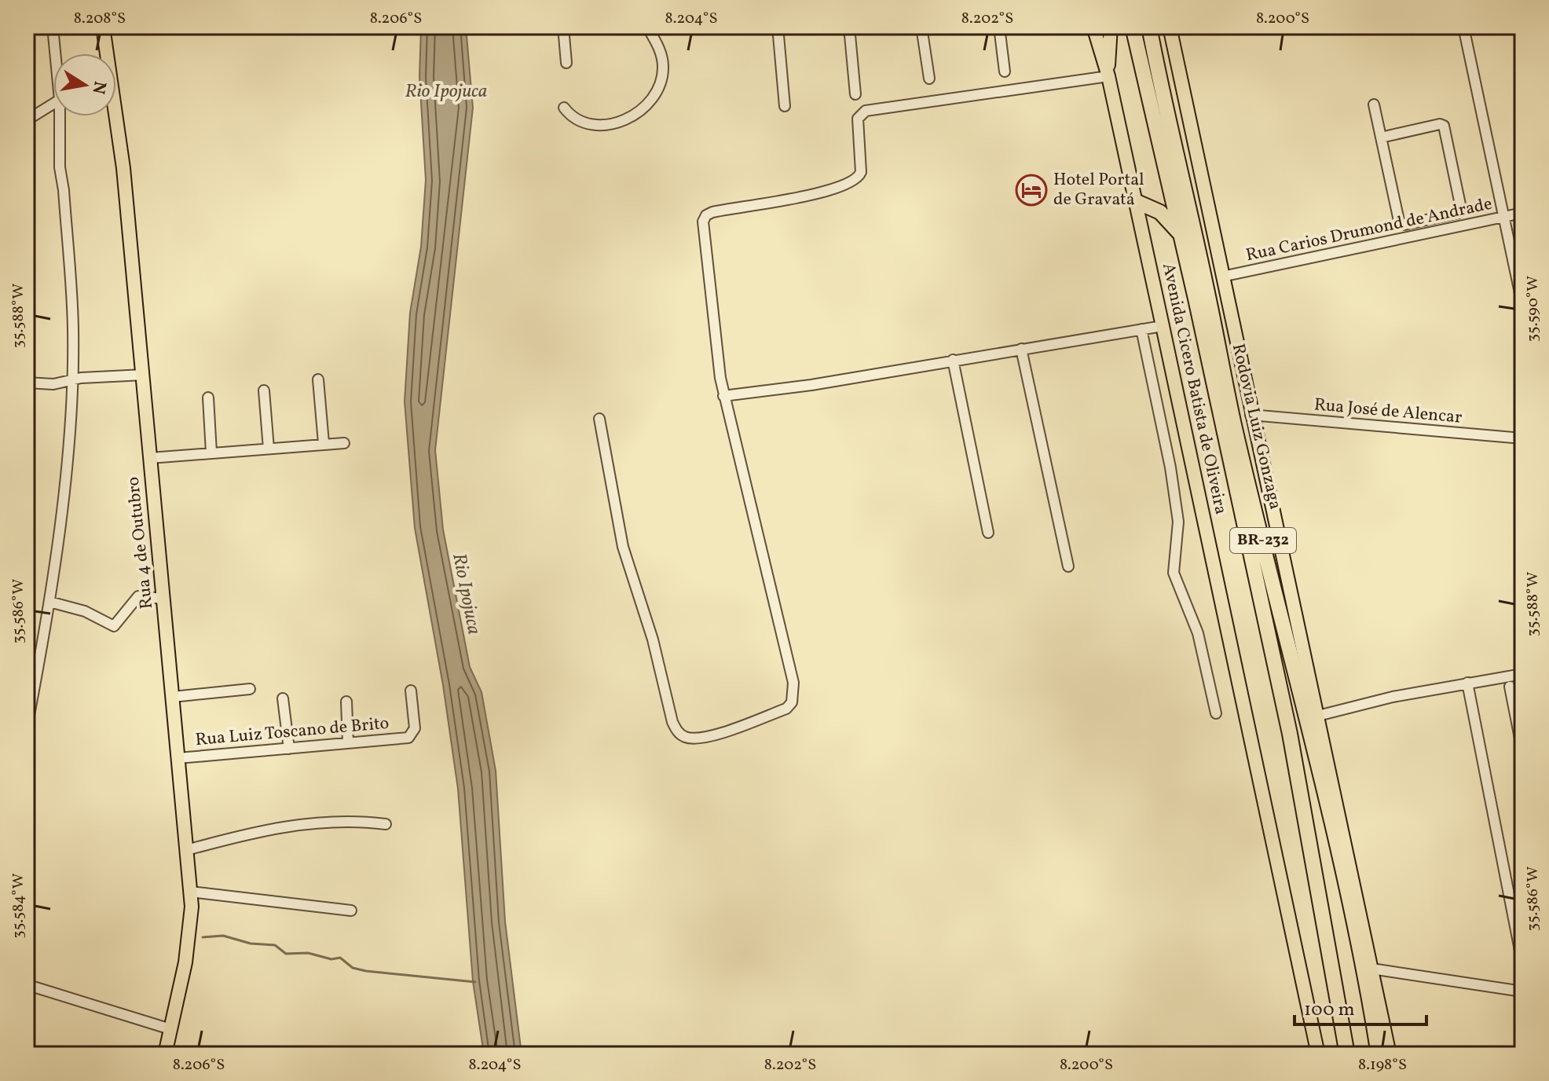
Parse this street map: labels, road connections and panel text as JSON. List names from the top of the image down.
{
  "streets": {
    "highway": ["Rodovia Luiz Gonzaga", "BR-232"],
    "main road": ["Avenida Cicero Batista de Oliveira", "Rua 4 de Outubro"],
    "street": ["Rua Carios Drumond de Andrade", "Rua José de Alencar", "Rua Luiz Toscano de Brito"]
  },
  "crossings": [
    ["Rua 4 de Outubro", "Rua Luiz Toscano de Brito"]
  ],
  "water": ["Rio Ipojuca"],
  "places": {
    "hotel": ["Hotel Portal de Gravatá"]
  },
  "scale_bar": "100 m",
  "north": "right",
  "coordinates": [
    "8.208°S",
    "8.206°S",
    "8.204°S",
    "8.202°S",
    "8.200°S",
    "35.590°W",
    "35.588°W",
    "35.586°W",
    "35.584°W",
    "8.198°S"
  ]
}
